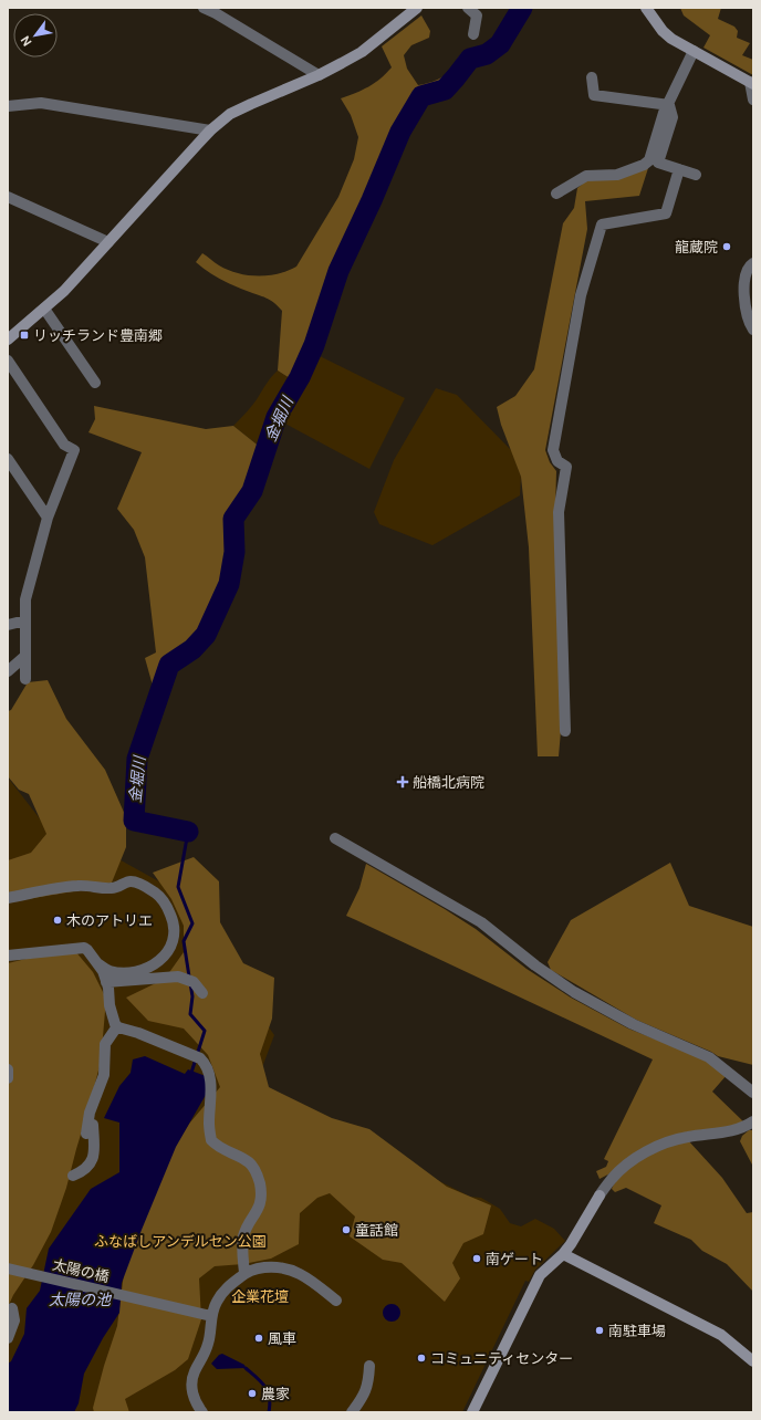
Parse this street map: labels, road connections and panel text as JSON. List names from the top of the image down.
{
  "streets": {
    "street": ["太陽の橋"]
  },
  "water": ["金堀川", "太陽の池"],
  "parks": ["ふなばしアンデルセン公園", "企業花壇"],
  "places": {
    "other": [
      "龍蔵院",
      "木のアトリエ",
      "童話館",
      "南ゲート",
      "南駐車場",
      "風車",
      "コミュニティセンター",
      "農家"
    ],
    "transit": ["リッチランド豊南郷"],
    "health": ["船橋北病院"]
  },
  "north": "bottom left"
}
